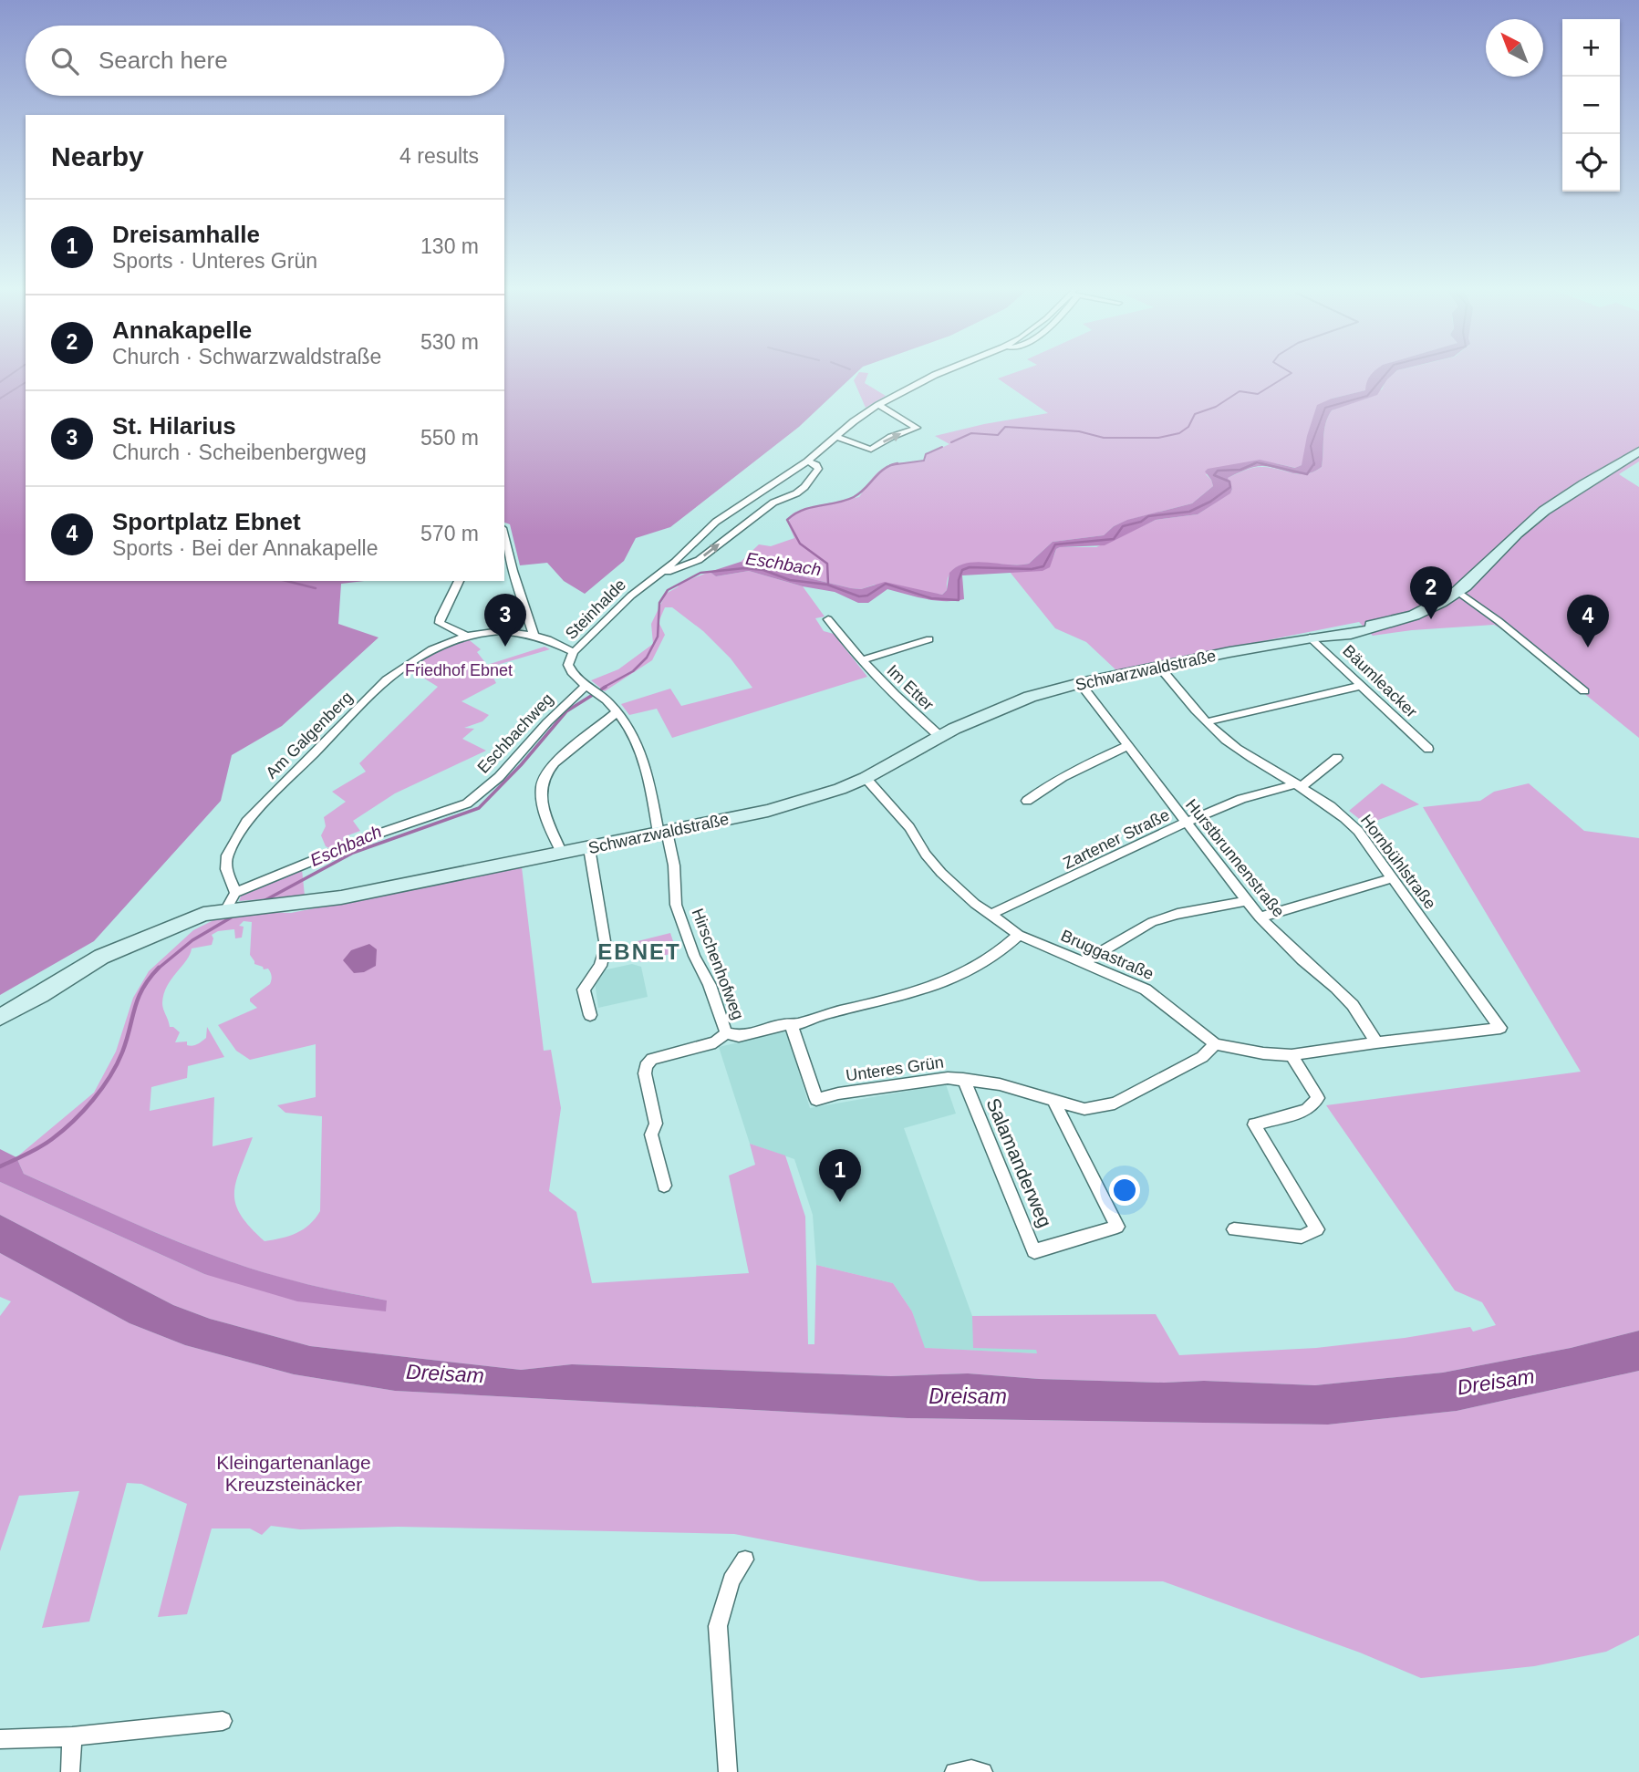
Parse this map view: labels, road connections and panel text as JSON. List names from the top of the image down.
{
  "streets": {
    "main road": ["Schwarzwaldstraße"],
    "street": [
      "Steinhalde",
      "Bäumleacker",
      "Im Etter",
      "Eschbachweg",
      "Am Galgenberg",
      "Zartener Straße",
      "Hurstbrunnenstraße",
      "Hornbühlstraße",
      "Bruggastraße",
      "Hirschenhofweg",
      "Unteres Grün",
      "Salamanderweg"
    ]
  },
  "crossings": [
    ["Steinhalde", "Schwarzwaldstraße"],
    ["Steinhalde", "Eschbachweg"],
    ["Steinhalde", "Hirschenhofweg"],
    ["Schwarzwaldstraße", "Bäumleacker"],
    ["Schwarzwaldstraße", "Im Etter"],
    ["Schwarzwaldstraße", "Eschbachweg"],
    ["Schwarzwaldstraße", "Am Galgenberg"],
    ["Schwarzwaldstraße", "Hurstbrunnenstraße"],
    ["Schwarzwaldstraße", "Hornbühlstraße"],
    ["Schwarzwaldstraße", "Bruggastraße"],
    ["Schwarzwaldstraße", "Hirschenhofweg"],
    ["Eschbachweg", "Am Galgenberg"],
    ["Zartener Straße", "Hurstbrunnenstraße"],
    ["Zartener Straße", "Hornbühlstraße"],
    ["Zartener Straße", "Bruggastraße"],
    ["Hurstbrunnenstraße", "Bruggastraße"],
    ["Hornbühlstraße", "Bruggastraße"],
    ["Bruggastraße", "Hirschenhofweg"],
    ["Bruggastraße", "Unteres Grün"],
    ["Hirschenhofweg", "Unteres Grün"],
    ["Unteres Grün", "Salamanderweg"]
  ],
  "districts": ["EBNET"],
  "water": ["Eschbach", "Dreisam"],
  "parks": ["Friedhof Ebnet", "Kleingartenanlage Kreuzsteinäcker"],
  "north": "top left",
  "page": {
    "map_buttons": ["+", "−"],
    "search": "Search here",
    "heading": ["Nearby", "4 results"],
    "list": [
      {
        "mark": "1",
        "name": "Dreisamhalle",
        "note": "Sports · Unteres Grün",
        "value": "130 m"
      },
      {
        "mark": "2",
        "name": "Annakapelle",
        "note": "Church · Schwarzwaldstraße",
        "value": "530 m"
      },
      {
        "mark": "3",
        "name": "St. Hilarius",
        "note": "Church · Scheibenbergweg",
        "value": "550 m"
      },
      {
        "mark": "4",
        "name": "Sportplatz Ebnet",
        "note": "Sports · Bei der Annakapelle",
        "value": "570 m"
      }
    ],
    "pins": [
      "2",
      "3",
      "4",
      "1"
    ]
  }
}
